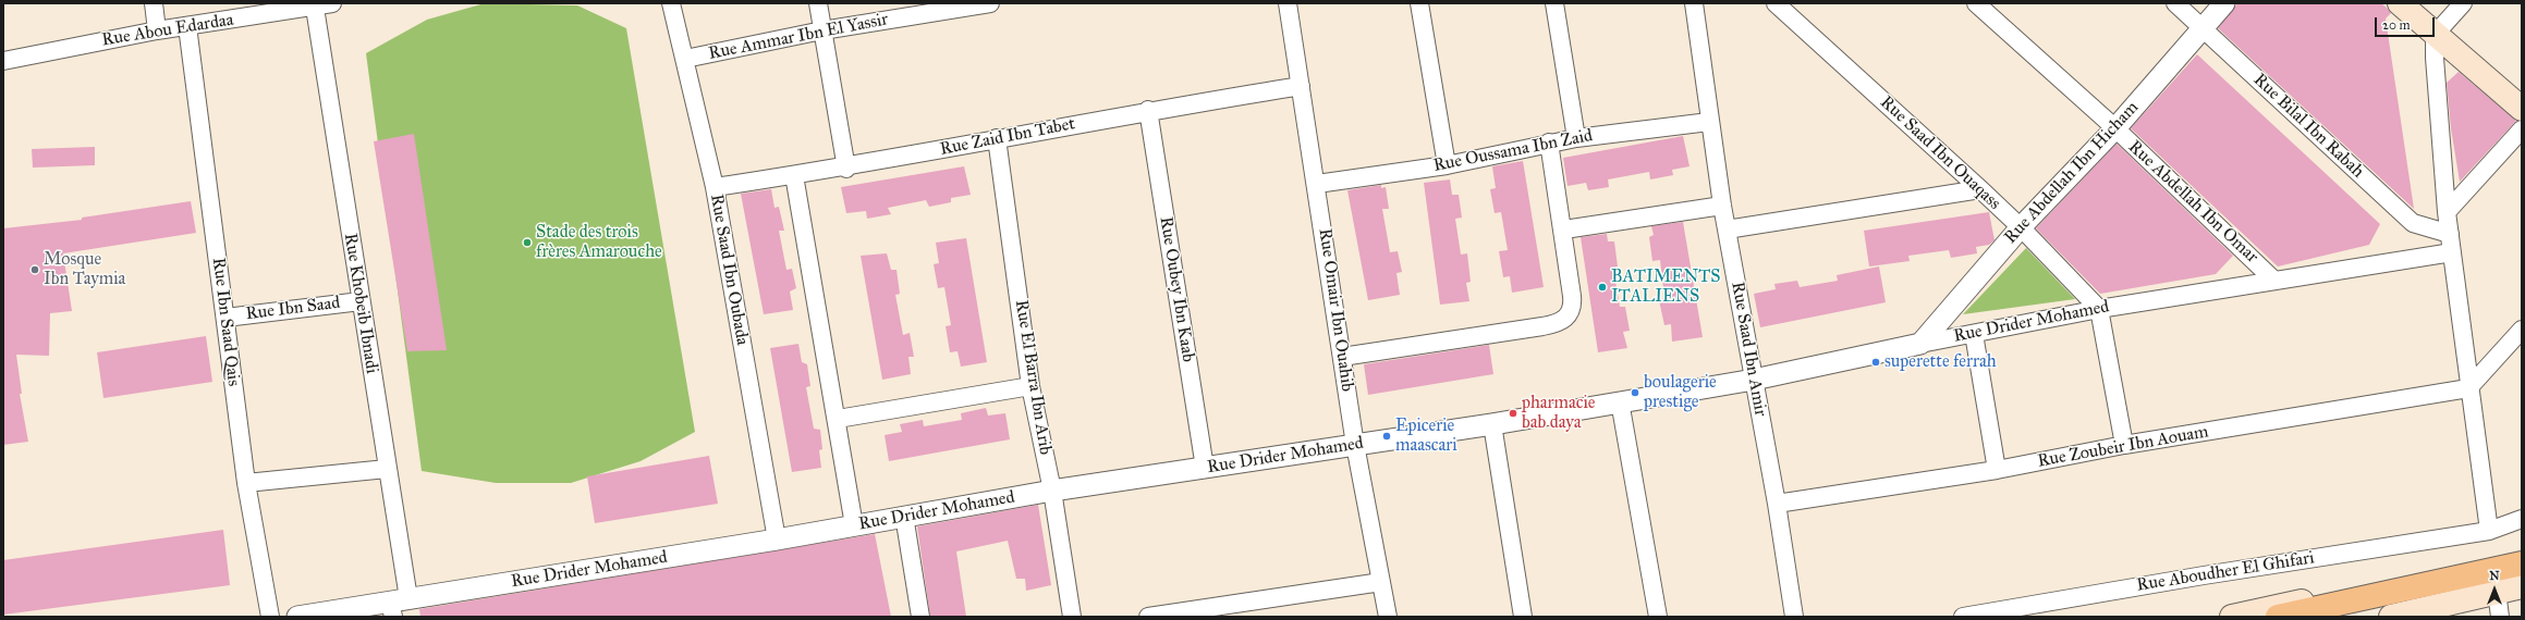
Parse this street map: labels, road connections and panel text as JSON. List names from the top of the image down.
{
  "streets": {
    "street": [
      "Rue Abou Edardaa",
      "Rue Ammar Ibn El Yassir",
      "Rue Bilal Ibn Rabah",
      "Rue Zaid Ibn Tabet",
      "Rue Oussama Ibn Zaid",
      "Rue Saad Ibn Ouaqass",
      "Rue Abdellah Ibn Hicham",
      "Rue Abdellah Ibn Omar",
      "Rue Saad Ibn Oubada",
      "Rue Oubey Ibn Kaab",
      "Rue Khobeib Ibnadi",
      "Rue Ibn Saad",
      "Rue Omair Ibn Ouahib",
      "Rue Ibn Saad Qais",
      "Rue Drider Mohamed",
      "Rue Saad Ibn Amir",
      "Rue El Barra Ibn Arib",
      "Rue Zoubeir Ibn Aouam",
      "Rue Aboudher El Ghifari"
    ]
  },
  "crossings": [
    ["Rue Abou Edardaa", "Rue Khobeib Ibnadi"],
    ["Rue Abou Edardaa", "Rue Ibn Saad Qais"],
    ["Rue Ammar Ibn El Yassir", "Rue Saad Ibn Oubada"],
    ["Rue Bilal Ibn Rabah", "Rue Abdellah Ibn Hicham"],
    ["Rue Zaid Ibn Tabet", "Rue Saad Ibn Oubada"],
    ["Rue Zaid Ibn Tabet", "Rue Oubey Ibn Kaab"],
    ["Rue Zaid Ibn Tabet", "Rue Omair Ibn Ouahib"],
    ["Rue Zaid Ibn Tabet", "Rue El Barra Ibn Arib"],
    ["Rue Oussama Ibn Zaid", "Rue Omair Ibn Ouahib"],
    ["Rue Oussama Ibn Zaid", "Rue Saad Ibn Amir"],
    ["Rue Saad Ibn Ouaqass", "Rue Abdellah Ibn Hicham"],
    ["Rue Saad Ibn Ouaqass", "Rue Drider Mohamed"],
    ["Rue Abdellah Ibn Hicham", "Rue Abdellah Ibn Omar"],
    ["Rue Abdellah Ibn Hicham", "Rue Drider Mohamed"],
    ["Rue Abdellah Ibn Omar", "Rue Drider Mohamed"],
    ["Rue Saad Ibn Oubada", "Rue Drider Mohamed"],
    ["Rue Oubey Ibn Kaab", "Rue Drider Mohamed"],
    ["Rue Khobeib Ibnadi", "Rue Ibn Saad"],
    ["Rue Khobeib Ibnadi", "Rue Drider Mohamed"],
    ["Rue Ibn Saad", "Rue Ibn Saad Qais"],
    ["Rue Omair Ibn Ouahib", "Rue Drider Mohamed"],
    ["Rue Drider Mohamed", "Rue Saad Ibn Amir"],
    ["Rue Drider Mohamed", "Rue El Barra Ibn Arib"],
    ["Rue Saad Ibn Amir", "Rue Zoubeir Ibn Aouam"]
  ],
  "places": [
    "Stade des trois frères Amarouche",
    "Mosque Ibn Taymia",
    "BATIMENTS ITALIENS",
    "superette ferrah",
    "boulagerie prestige",
    "pharmacie bab daya",
    "Epicerie maascari"
  ],
  "scale_bar": "20 m",
  "north": "top"
}
